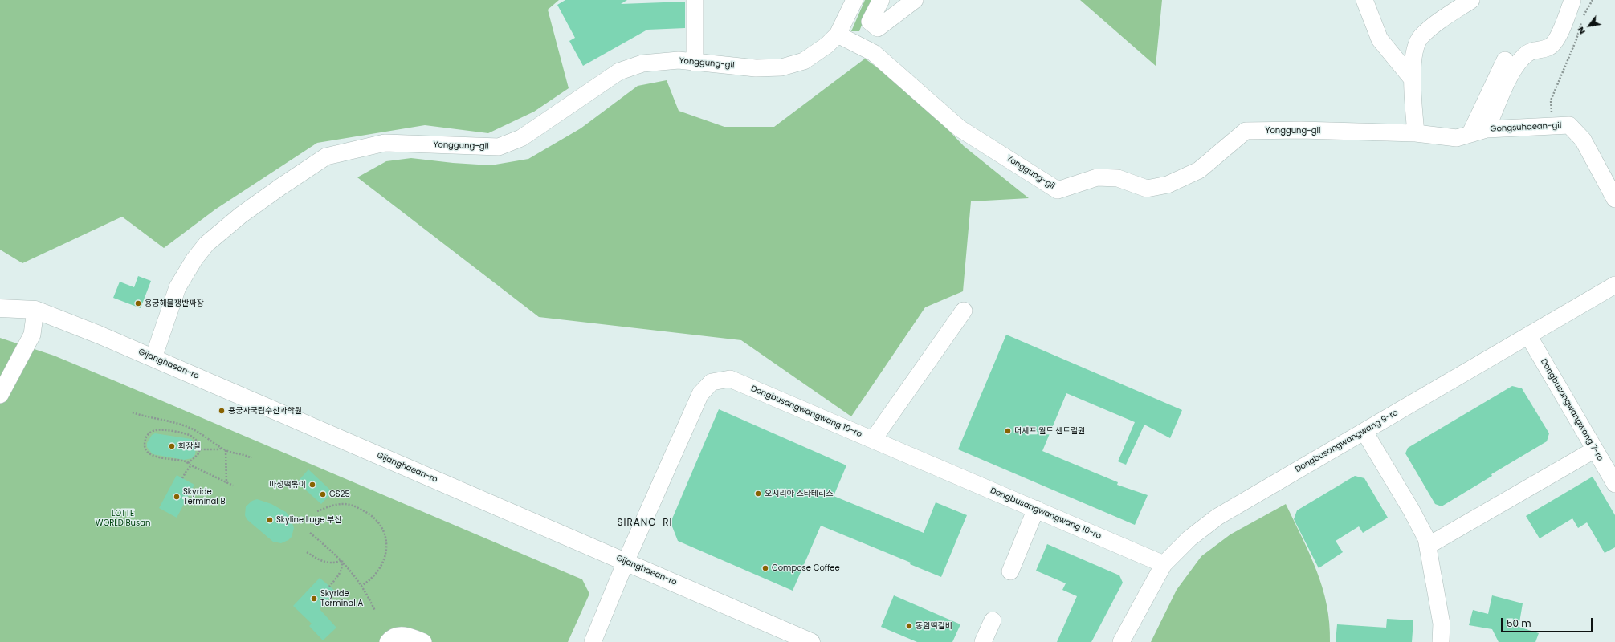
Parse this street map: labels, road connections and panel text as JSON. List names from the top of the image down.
{
  "streets": {
    "main road": ["Gijanghaean-ro"],
    "street": [
      "Yonggung-gil",
      "Gongsuhaean-gil",
      "Dongbusangwangwang 7-ro",
      "Dongbusangwangwang 10-ro",
      "Dongbusangwangwang 9-ro"
    ]
  },
  "crossings": [
    ["Yonggung-gil", "Gongsuhaean-gil"],
    ["Yonggung-gil", "Gijanghaean-ro"],
    ["Gijanghaean-ro", "Dongbusangwangwang 10-ro"],
    ["Dongbusangwangwang 7-ro", "Dongbusangwangwang 9-ro"],
    ["Dongbusangwangwang 10-ro", "Dongbusangwangwang 9-ro"]
  ],
  "districts": ["SIRANG-RI"],
  "parks": ["LOTTE WORLD Busan"],
  "places": [
    "용궁해물쟁반짜장",
    "용궁사국립수산과학원",
    "더셰프 월드 센트럴원",
    "화장실",
    "마성떡볶이",
    "오시리아 스타테리스",
    "GS25",
    "Skyride Terminal B",
    "Skyline Luge 부산",
    "Compose Coffee",
    "Skyride Terminal A",
    "동암떡갈비"
  ],
  "scale_bar": "50 m",
  "north": "bottom left"
}
